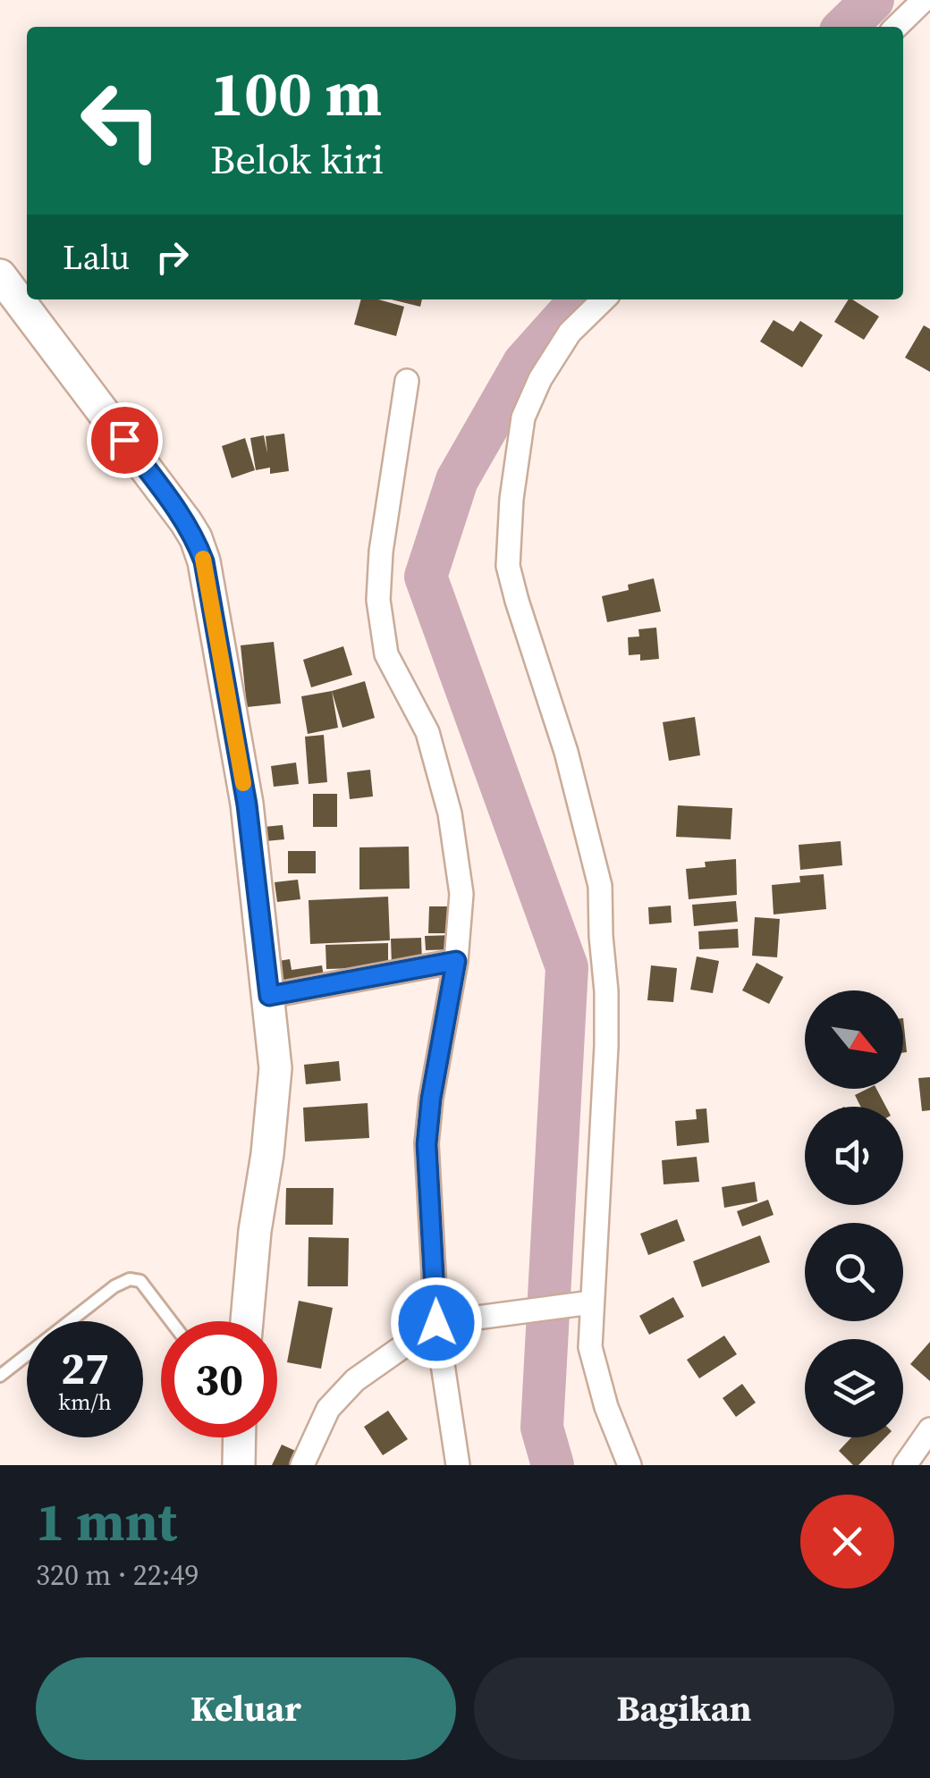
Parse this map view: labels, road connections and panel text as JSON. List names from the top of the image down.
{
  "north": "bottom right",
  "page": {
    "turn": ["100 m", "Belok kiri"],
    "then": "Lalu",
    "speed": "27 km/h",
    "limit": "30",
    "heading": ["1 mnt", "320 m · 22:49"],
    "buttons": ["Keluar", "Bagikan"]
  }
}
